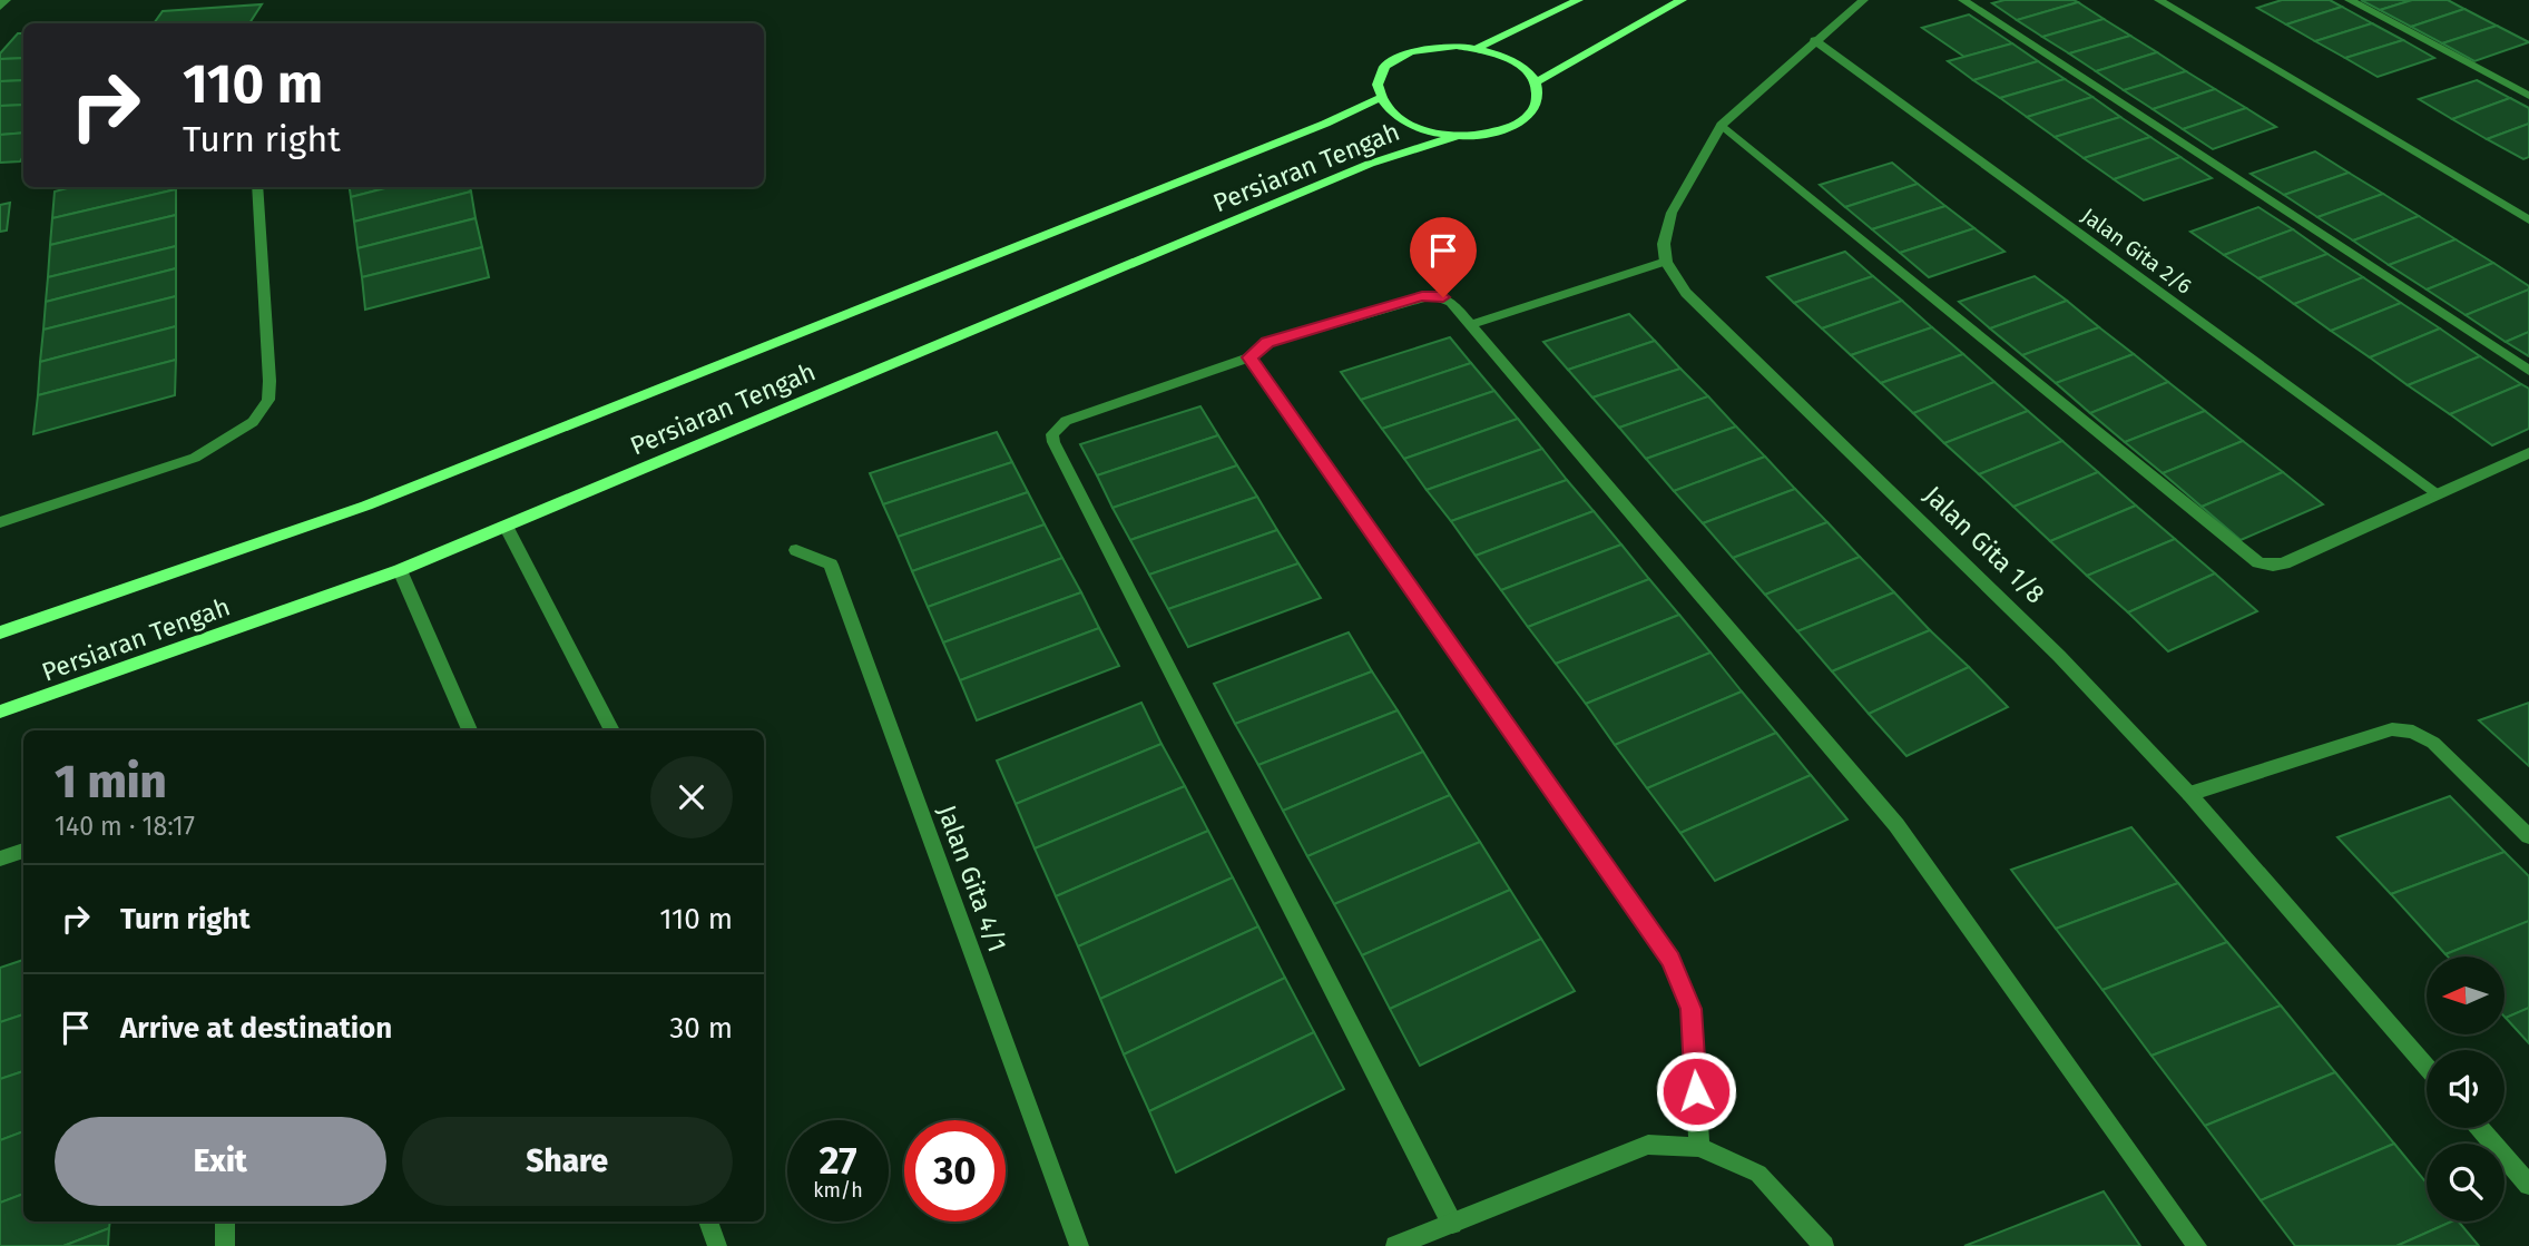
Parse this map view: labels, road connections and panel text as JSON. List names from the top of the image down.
{
  "streets": {
    "street": [
      "Persiaran Tengah",
      "Jalan Gita 2/6",
      "Jalan Gita 1/8",
      "Jalan Gita 4/1"
    ]
  },
  "north": "left",
  "page": {
    "turn": ["110 m", "Turn right"],
    "heading": ["1 min", "140 m · 18:17"],
    "list": [
      {
        "name": "Turn right",
        "value": "110 m"
      },
      {
        "name": "Arrive at destination",
        "value": "30 m"
      }
    ],
    "buttons": ["Exit", "Share"],
    "speed": "27 km/h",
    "limit": "30"
  }
}
